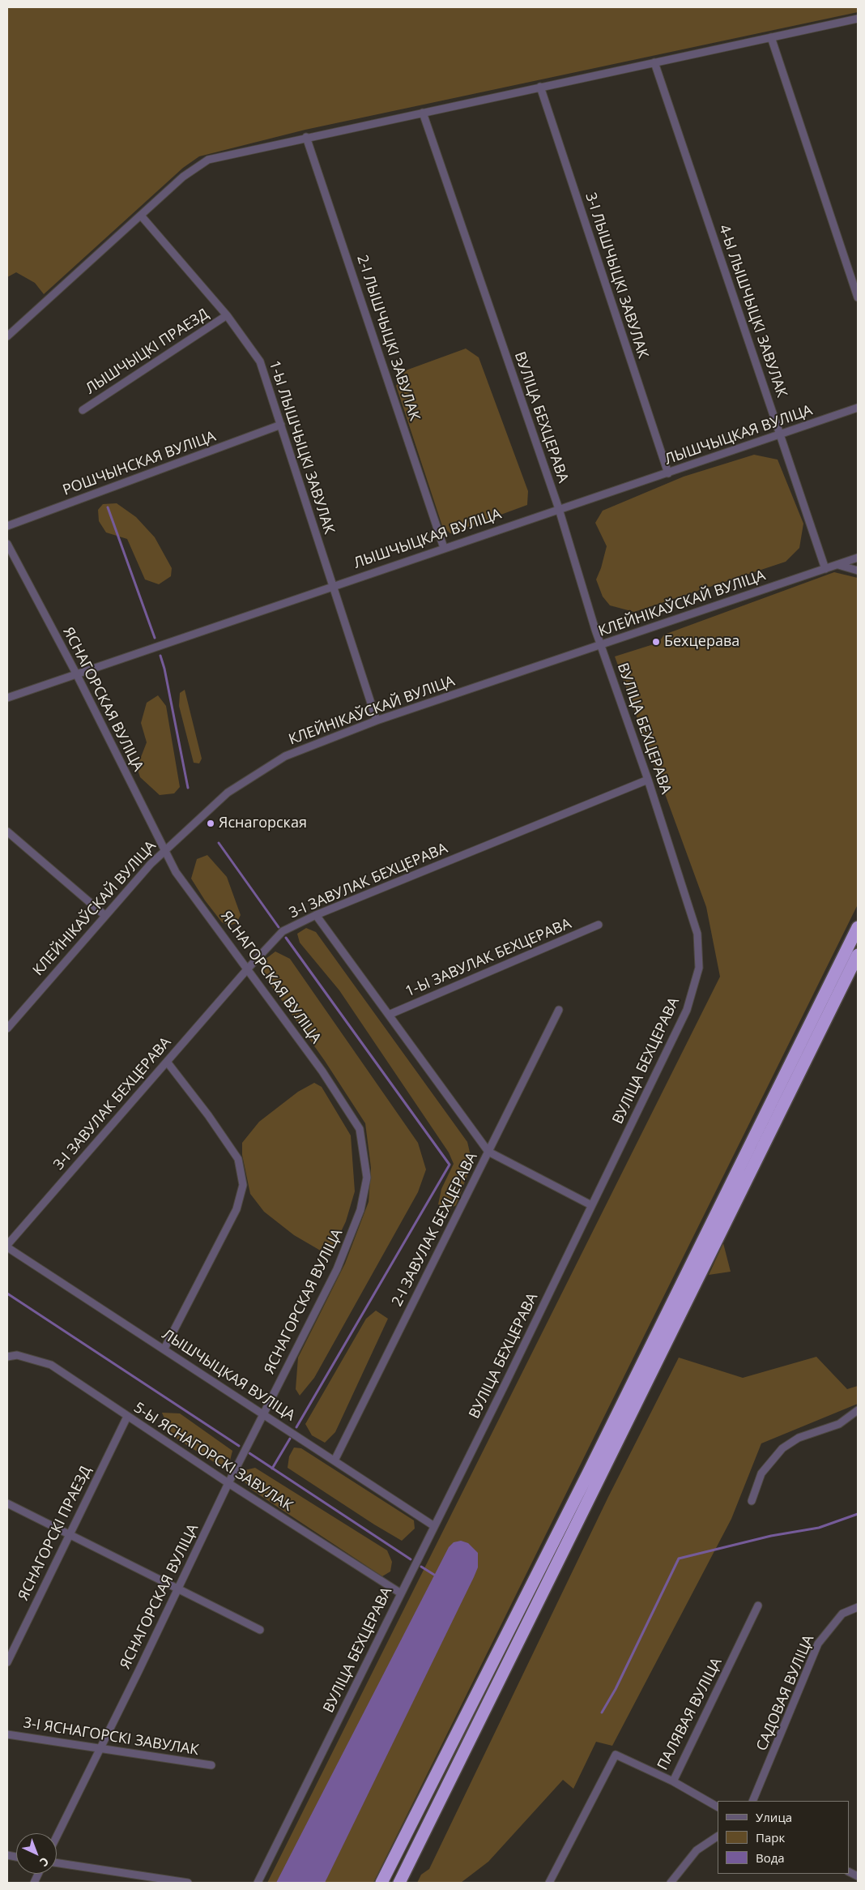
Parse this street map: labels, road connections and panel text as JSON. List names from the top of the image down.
{
  "streets": {
    "street": [
      "3-І ЛЫШЧЫЦКІ ЗАВУЛАК",
      "4-Ы ЛЫШЧЫЦКІ ЗАВУЛАК",
      "2-І ЛЫШЧЫЦКІ ЗАВУЛАК",
      "ЛЫШЧЫЦКІ ПРАЕЗД",
      "ВУЛІЦА БЕХЦЕРАВА",
      "ЛЫШЧЫЦКАЯ ВУЛІЦА",
      "1-Ы ЛЫШЧЫЦКІ ЗАВУЛАК",
      "РОШЧЫНСКАЯ ВУЛІЦА",
      "КЛЕЙНІКАЎСКАЙ ВУЛІЦА",
      "ЯСНАГОРСКАЯ ВУЛІЦА",
      "3-І ЗАВУЛАК БЕХЦЕРАВА",
      "1-Ы ЗАВУЛАК БЕХЦЕРАВА",
      "2-І ЗАВУЛАК БЕХЦЕРАВА",
      "5-Ы ЯСНАГОРСКІ ЗАВУЛАК",
      "ЯСНАГОРСКІ ПРАЕЗД",
      "САДОВАЯ ВУЛІЦА",
      "ПАЛЯВАЯ ВУЛІЦА",
      "3-І ЯСНАГОРСКІ ЗАВУЛАК"
    ]
  },
  "crossings": [
    ["3-І ЛЫШЧЫЦКІ ЗАВУЛАК", "ЛЫШЧЫЦКАЯ ВУЛІЦА"],
    ["4-Ы ЛЫШЧЫЦКІ ЗАВУЛАК", "ЛЫШЧЫЦКАЯ ВУЛІЦА"],
    ["4-Ы ЛЫШЧЫЦКІ ЗАВУЛАК", "КЛЕЙНІКАЎСКАЙ ВУЛІЦА"],
    ["2-І ЛЫШЧЫЦКІ ЗАВУЛАК", "ЛЫШЧЫЦКАЯ ВУЛІЦА"],
    ["ЛЫШЧЫЦКІ ПРАЕЗД", "1-Ы ЛЫШЧЫЦКІ ЗАВУЛАК"],
    ["ВУЛІЦА БЕХЦЕРАВА", "ЛЫШЧЫЦКАЯ ВУЛІЦА"],
    ["ВУЛІЦА БЕХЦЕРАВА", "КЛЕЙНІКАЎСКАЙ ВУЛІЦА"],
    ["ВУЛІЦА БЕХЦЕРАВА", "3-І ЗАВУЛАК БЕХЦЕРАВА"],
    ["ВУЛІЦА БЕХЦЕРАВА", "5-Ы ЯСНАГОРСКІ ЗАВУЛАК"],
    ["ЛЫШЧЫЦКАЯ ВУЛІЦА", "1-Ы ЛЫШЧЫЦКІ ЗАВУЛАК"],
    ["ЛЫШЧЫЦКАЯ ВУЛІЦА", "ЯСНАГОРСКАЯ ВУЛІЦА"],
    ["ЛЫШЧЫЦКАЯ ВУЛІЦА", "3-І ЗАВУЛАК БЕХЦЕРАВА"],
    ["ЛЫШЧЫЦКАЯ ВУЛІЦА", "2-І ЗАВУЛАК БЕХЦЕРАВА"],
    ["1-Ы ЛЫШЧЫЦКІ ЗАВУЛАК", "РОШЧЫНСКАЯ ВУЛІЦА"],
    ["1-Ы ЛЫШЧЫЦКІ ЗАВУЛАК", "КЛЕЙНІКАЎСКАЙ ВУЛІЦА"],
    ["КЛЕЙНІКАЎСКАЙ ВУЛІЦА", "ЯСНАГОРСКАЯ ВУЛІЦА"],
    ["ЯСНАГОРСКАЯ ВУЛІЦА", "3-І ЗАВУЛАК БЕХЦЕРАВА"],
    ["ЯСНАГОРСКАЯ ВУЛІЦА", "5-Ы ЯСНАГОРСКІ ЗАВУЛАК"],
    ["ЯСНАГОРСКАЯ ВУЛІЦА", "3-І ЯСНАГОРСКІ ЗАВУЛАК"],
    ["5-Ы ЯСНАГОРСКІ ЗАВУЛАК", "ЯСНАГОРСКІ ПРАЕЗД"]
  ],
  "places": ["Бехцерава", "Яснагорская"],
  "legend": ["Улица", "Парк", "Вода"],
  "north": "bottom right"
}
